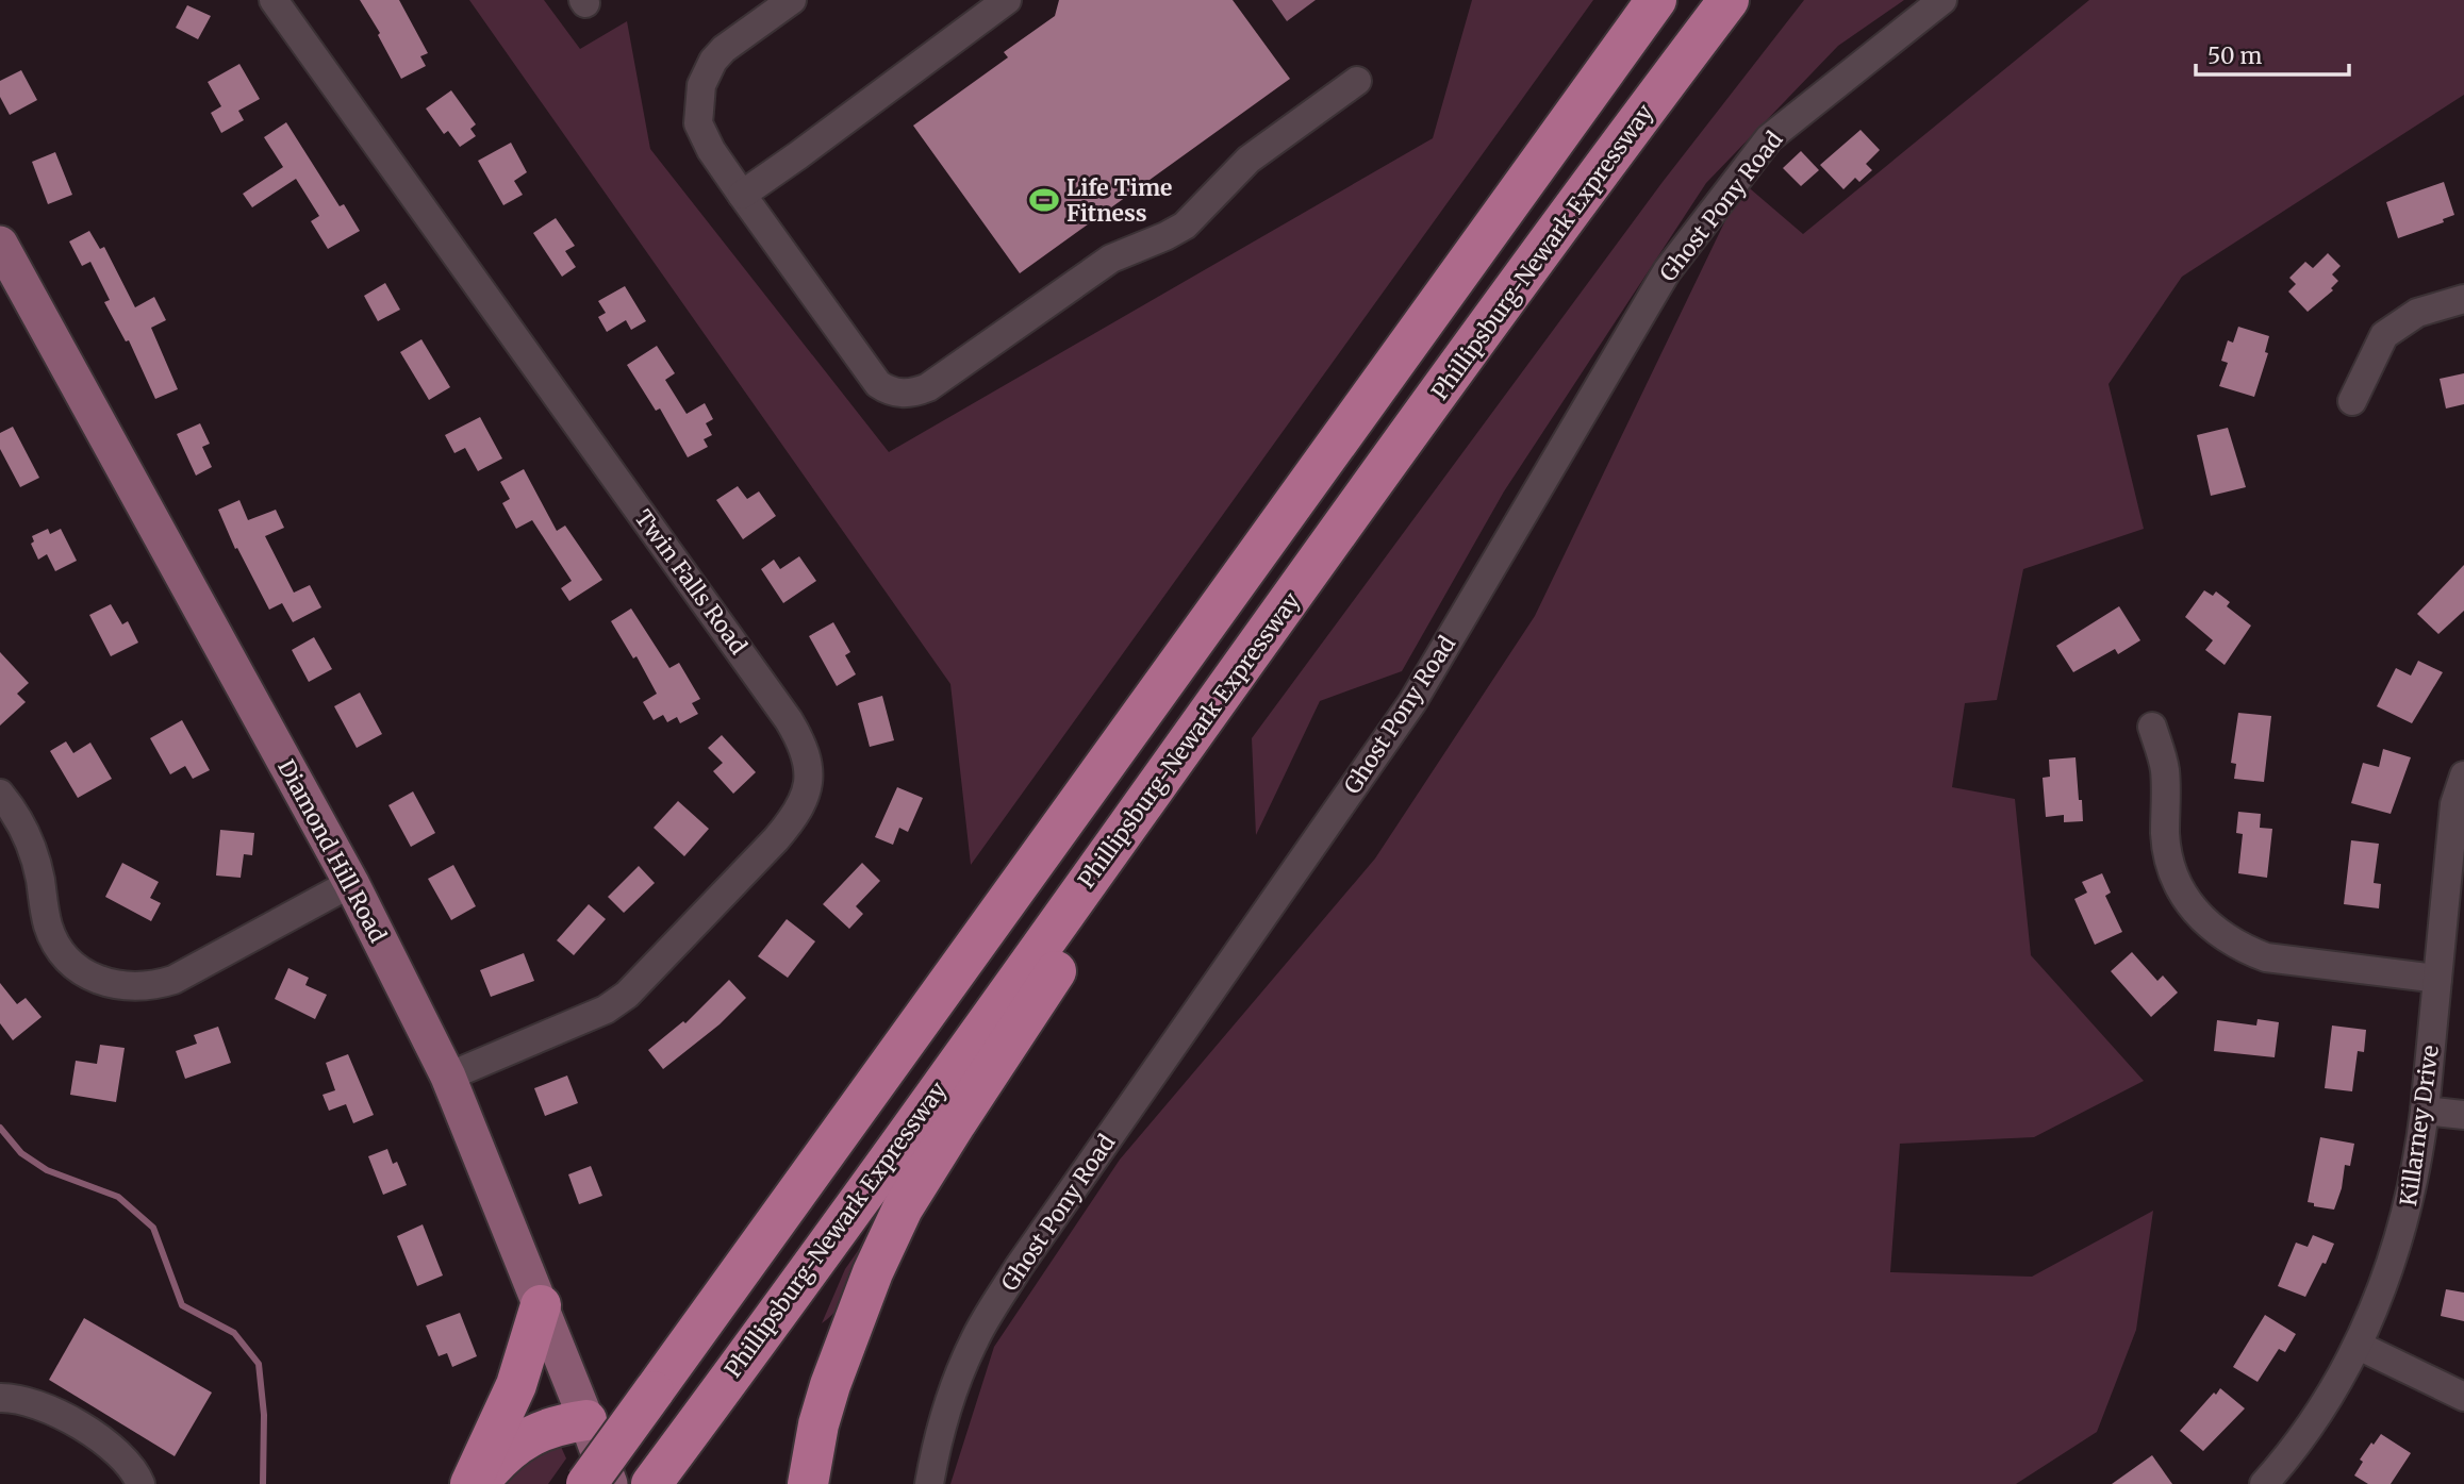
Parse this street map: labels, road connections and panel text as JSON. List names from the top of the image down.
{
  "streets": {
    "highway": ["Phillipsburg-Newark Expressway"],
    "main road": ["Diamond Hill Road"],
    "street": ["Ghost Pony Road", "Twin Falls Road", "Killarney Drive"]
  },
  "crossings": [
    ["Twin Falls Road", "Diamond Hill Road"]
  ],
  "places": {
    "sports": ["Life Time Fitness"]
  },
  "scale_bar": "50 m"
}
